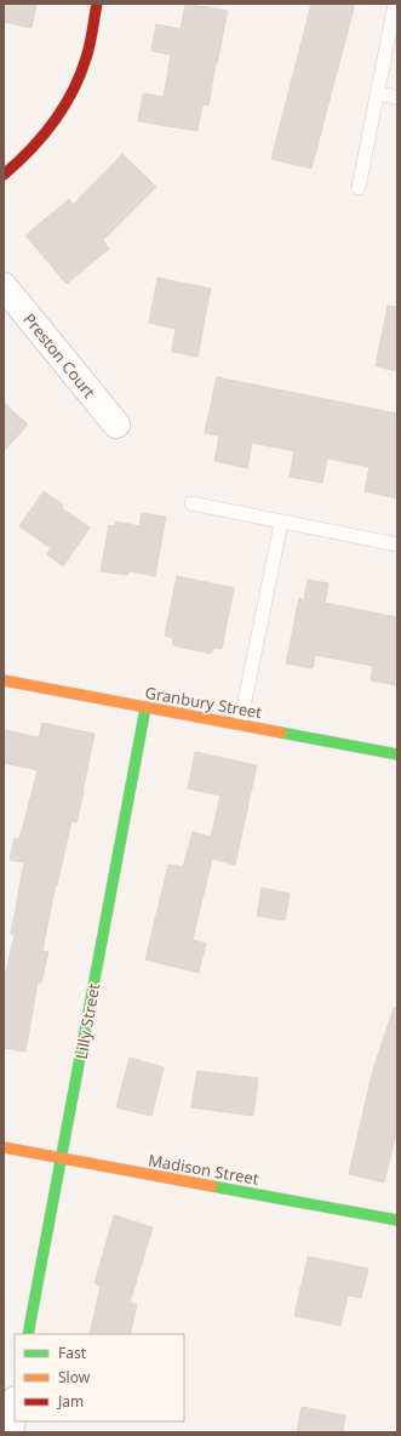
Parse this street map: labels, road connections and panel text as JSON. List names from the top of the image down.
{
  "streets": {
    "street": [
      "Preston Court",
      "Granbury Street",
      "Lilly Street",
      "Madison Street"
    ]
  },
  "crossings": [
    ["Granbury Street", "Lilly Street"],
    ["Lilly Street", "Madison Street"]
  ],
  "legend": ["Fast", "Slow", "Jam"]
}
